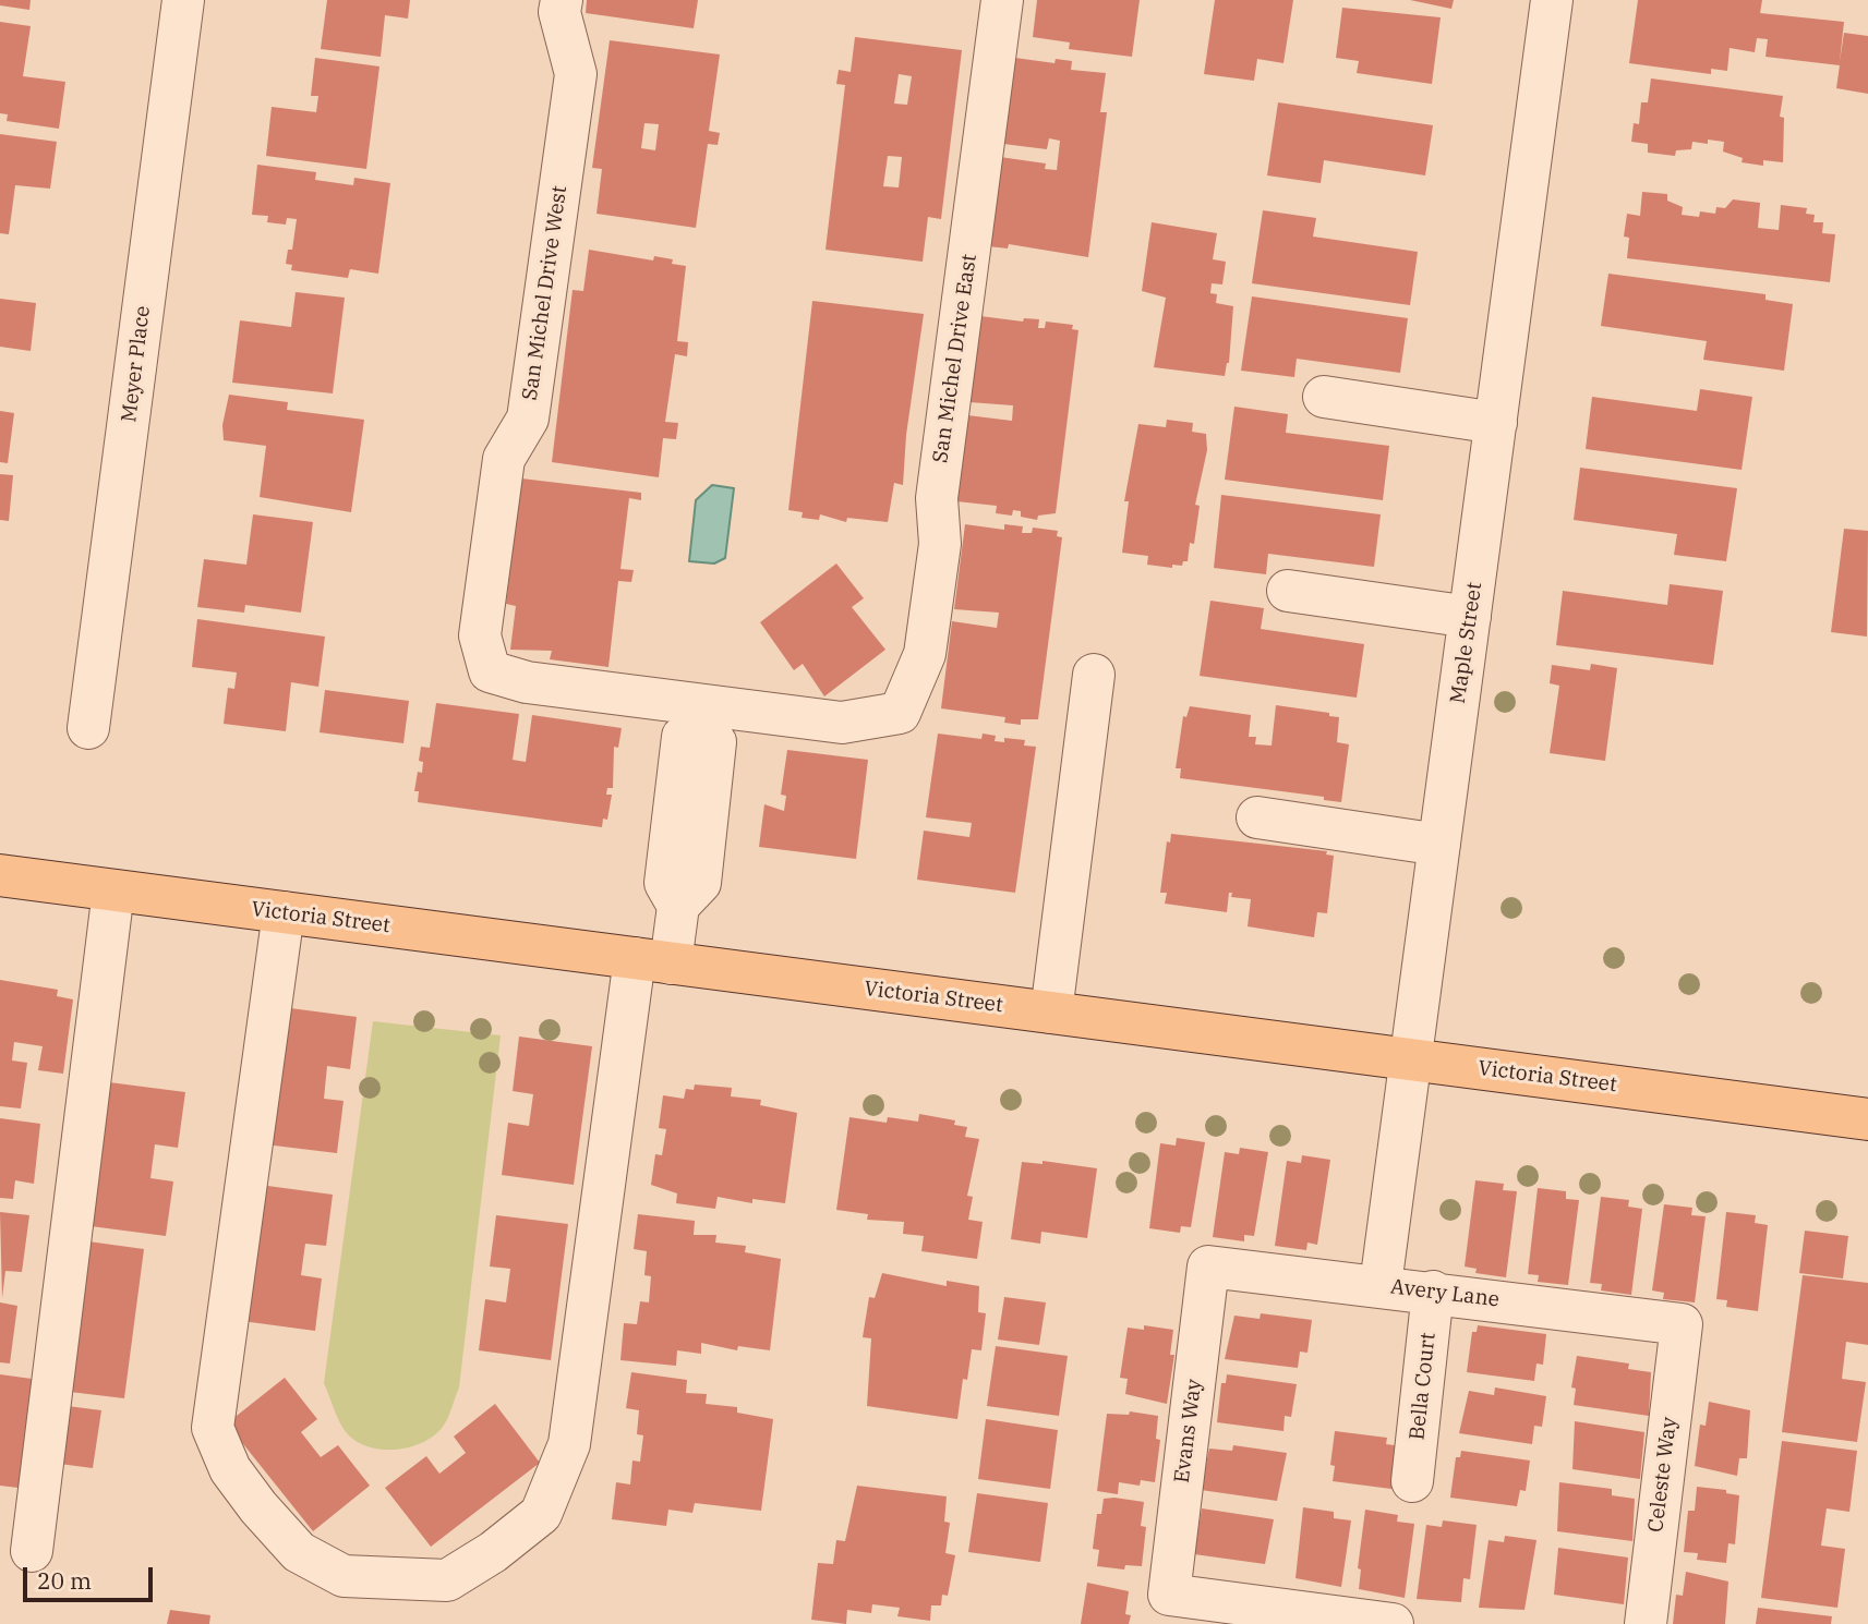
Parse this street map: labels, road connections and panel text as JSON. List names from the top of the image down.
{
  "streets": {
    "main road": ["Victoria Street"],
    "street": [
      "San Michel Drive West",
      "San Michel Drive East",
      "Meyer Place",
      "Maple Street",
      "Avery Lane",
      "Bella Court",
      "Evans Way",
      "Celeste Way"
    ]
  },
  "crossings": [
    ["San Michel Drive West", "San Michel Drive East"],
    ["Maple Street", "Victoria Street"],
    ["Maple Street", "Avery Lane"],
    ["Avery Lane", "Bella Court"],
    ["Avery Lane", "Evans Way"],
    ["Avery Lane", "Celeste Way"]
  ],
  "scale_bar": "20 m"
}
